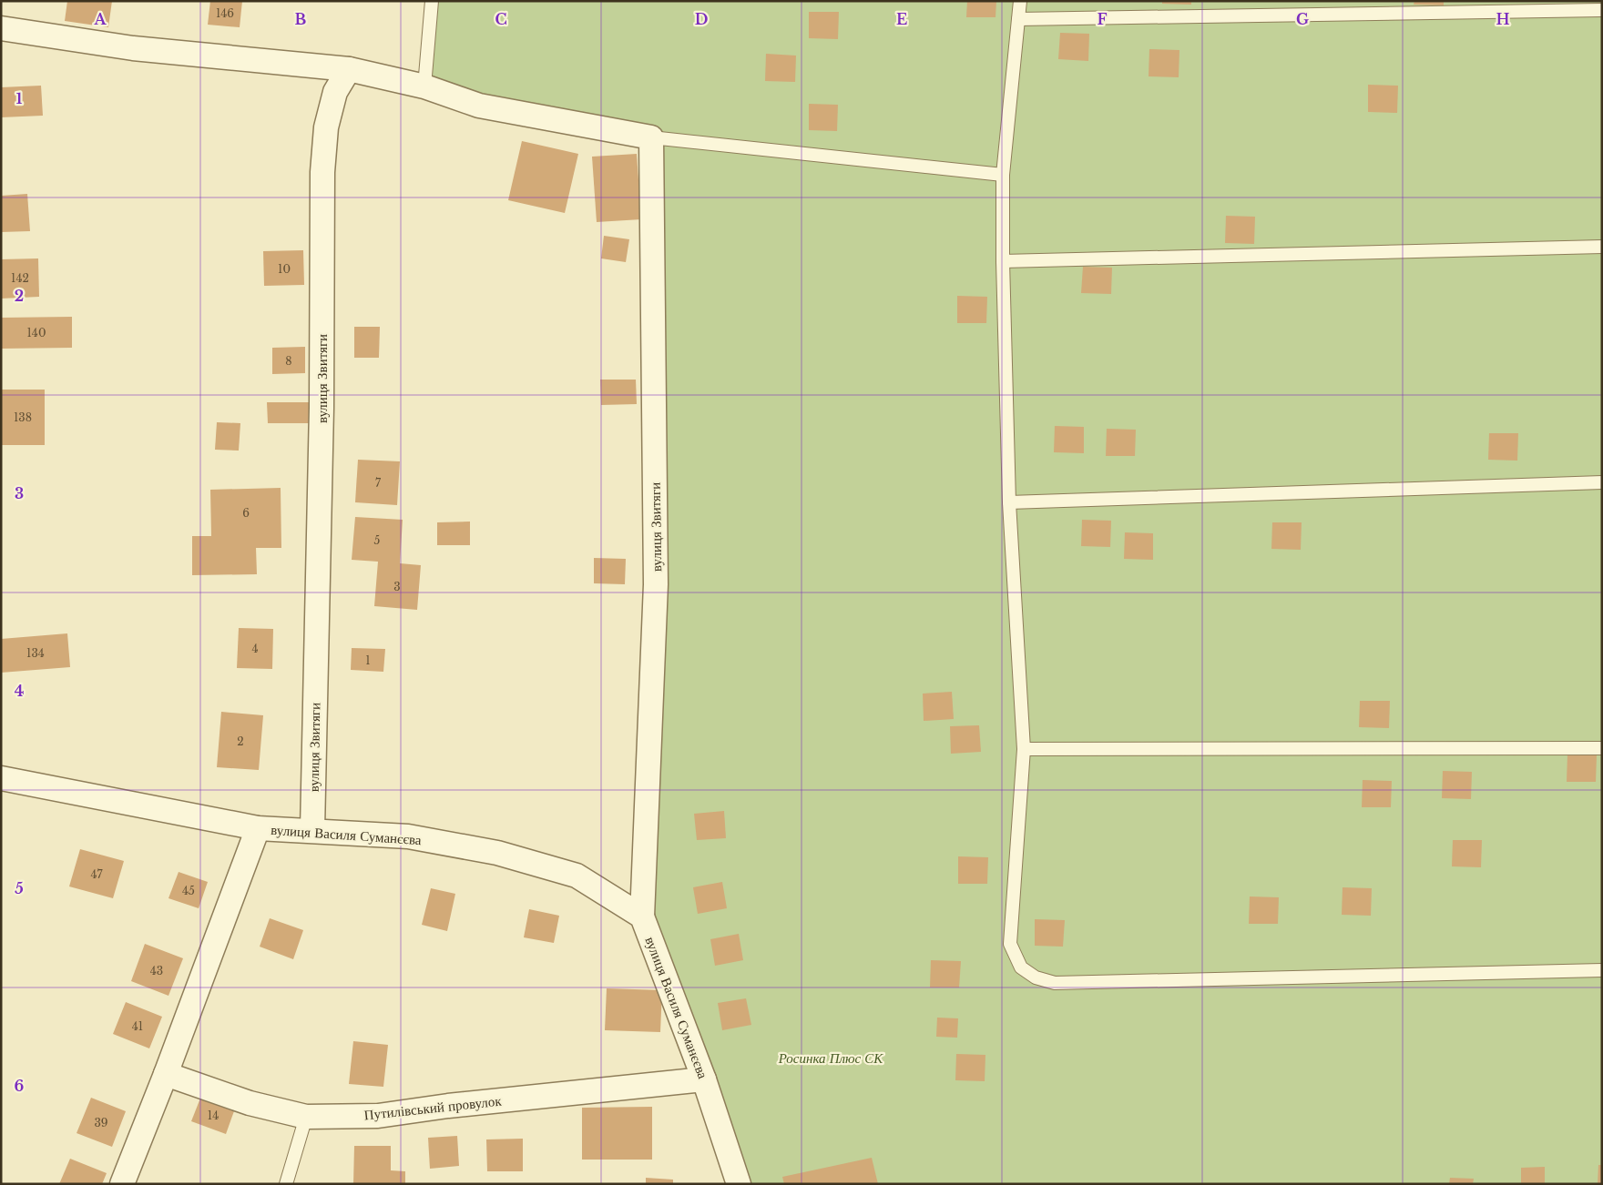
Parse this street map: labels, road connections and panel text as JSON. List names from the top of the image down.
{
  "streets": {
    "street": ["вулиця Звитяги", "вулиця Василя Суманєєва", "Путилівський провулок"]
  },
  "crossings": [
    ["вулиця Звитяги", "вулиця Василя Суманєєва"],
    ["вулиця Василя Суманєєва", "Путилівський провулок"]
  ],
  "parks": ["Росинка Плюс СК"],
  "house_numbers": [
    "146",
    "10",
    "142",
    "140",
    "8",
    "138",
    "7",
    "6",
    "5",
    "3",
    "4",
    "134",
    "1",
    "2",
    "47",
    "45",
    "43",
    "41",
    "14",
    "39"
  ],
  "grid": {
    "columns": [
      "A",
      "B",
      "C",
      "D",
      "E",
      "F",
      "G",
      "H"
    ],
    "rows": [
      "1",
      "2",
      "3",
      "4",
      "5",
      "6"
    ]
  }
}
